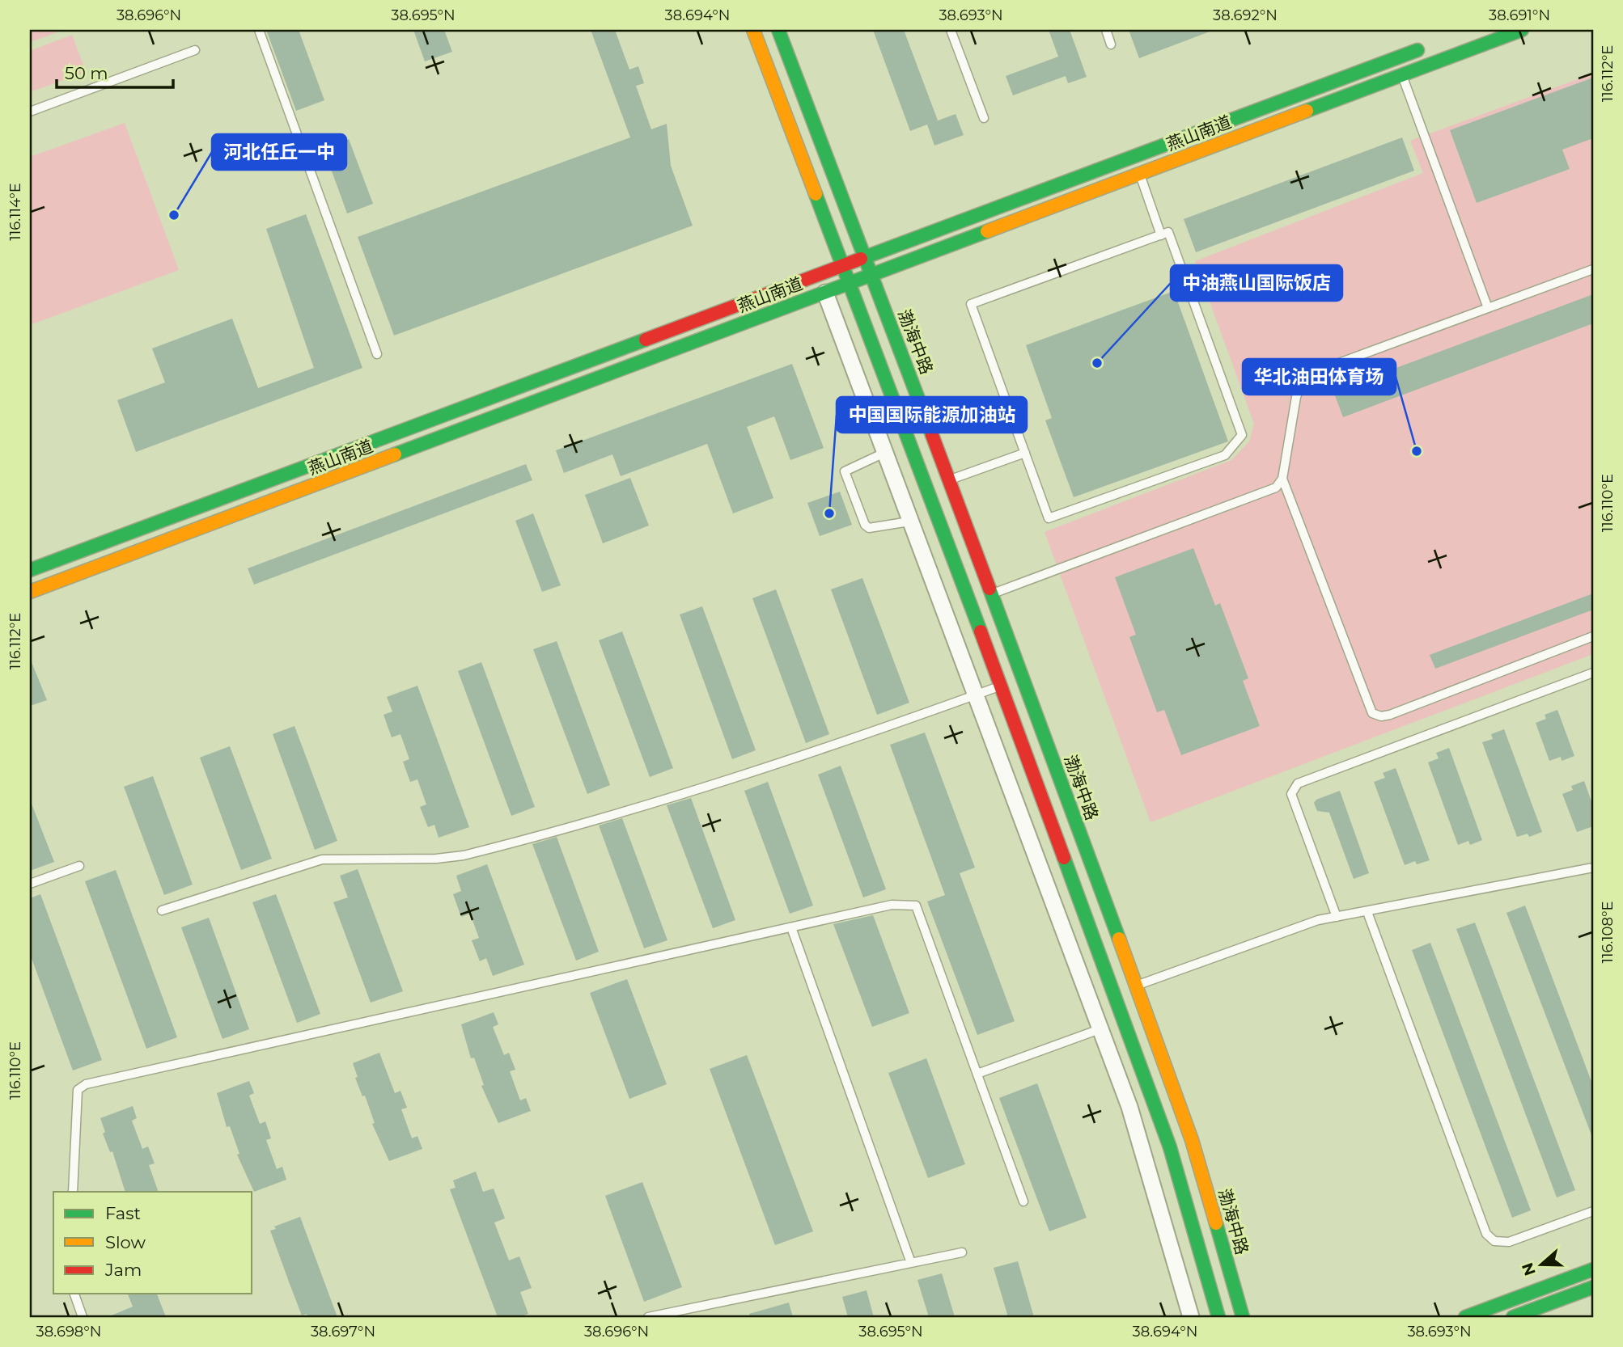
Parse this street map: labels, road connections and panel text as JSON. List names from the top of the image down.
{
  "streets": {
    "main road": ["燕山南道", "渤海中路"]
  },
  "crossings": [
    ["燕山南道", "渤海中路"]
  ],
  "places": [
    "河北任丘一中",
    "中油燕山国际饭店",
    "华北油田体育场",
    "中国国际能源加油站"
  ],
  "legend": ["Fast", "Slow", "Jam"],
  "scale_bar": "50 m",
  "north": "left",
  "coordinates": [
    "38.696°N",
    "38.695°N",
    "38.694°N",
    "38.693°N",
    "38.692°N",
    "38.691°N",
    "116.112°E",
    "116.114°E",
    "116.110°E",
    "116.108°E",
    "38.698°N",
    "38.697°N"
  ]
}
